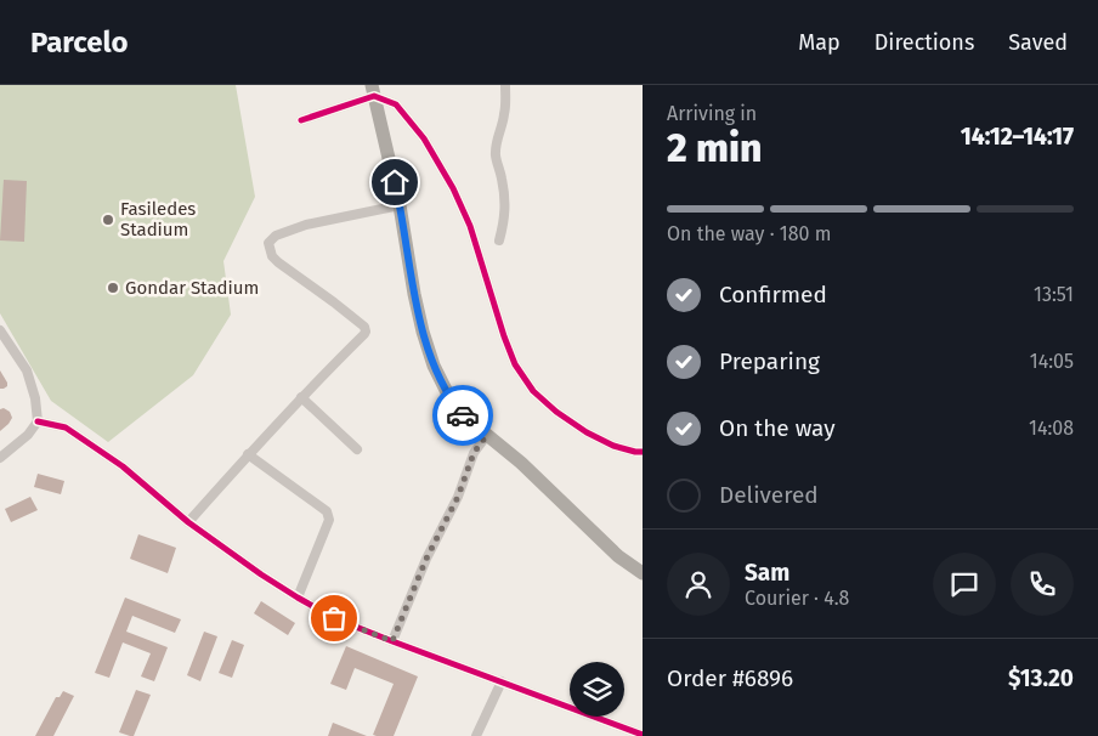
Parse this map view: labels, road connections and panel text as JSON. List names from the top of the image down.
{
  "places": ["Fasiledes Stadium", "Gondar Stadium"],
  "page": {
    "header": "Parcelo",
    "nav": ["Map", "Directions", "Saved"],
    "heading": ["2 min", "Arriving in", "14:12–14:17"],
    "panel": [
      "Sam",
      "Courier · 4.8",
      "Order #6896",
      "$13.20"
    ],
    "bar": "On the way · 180 m",
    "list": [
      ["Confirmed", "13:51"],
      ["Preparing", "14:05"],
      ["On the way", "14:08"],
      "Delivered"
    ]
  }
}
